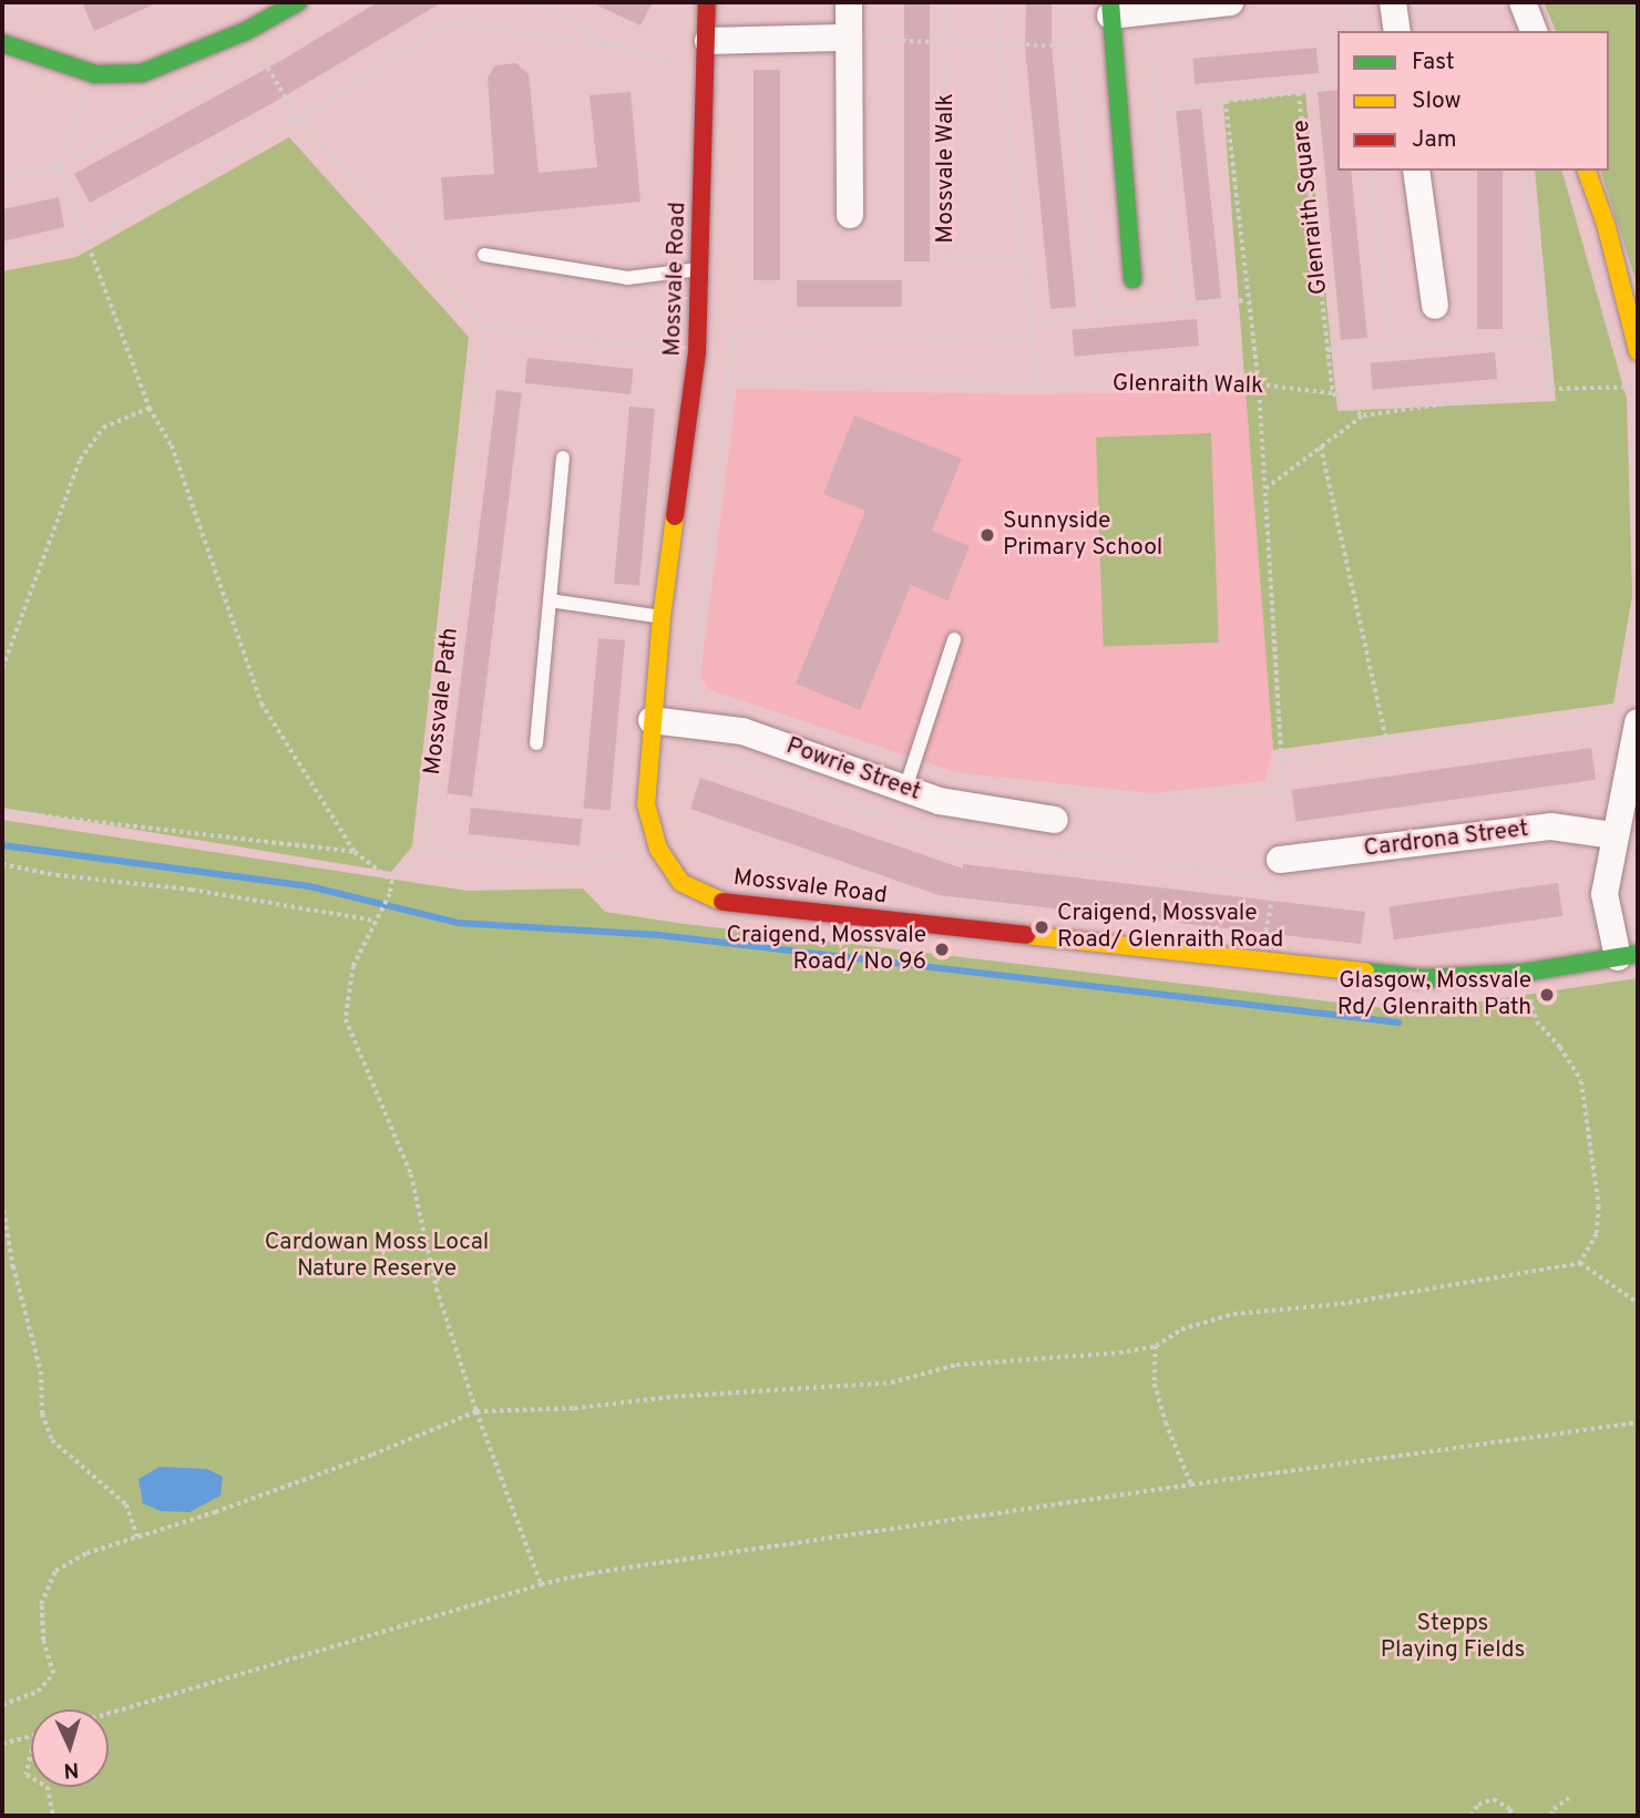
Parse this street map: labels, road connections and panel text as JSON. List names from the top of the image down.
{
  "streets": {
    "street": ["Mossvale Road", "Powrie Street", "Cardrona Street"],
    "path": [
      "Mossvale Walk",
      "Glenraith Square",
      "Glenraith Walk",
      "Mossvale Path"
    ]
  },
  "crossings": [
    ["Glenraith Square", "Glenraith Walk"],
    ["Mossvale Road", "Powrie Street"]
  ],
  "parks": ["Cardowan Moss Local Nature Reserve", "Stepps Playing Fields"],
  "places": [
    "Sunnyside Primary School",
    "Craigend, Mossvale Road/ Glenraith Road",
    "Craigend, Mossvale Road/ No 96",
    "Glasgow, Mossvale Rd/ Glenraith Path"
  ],
  "legend": ["Fast", "Slow", "Jam"],
  "north": "bottom"
}
